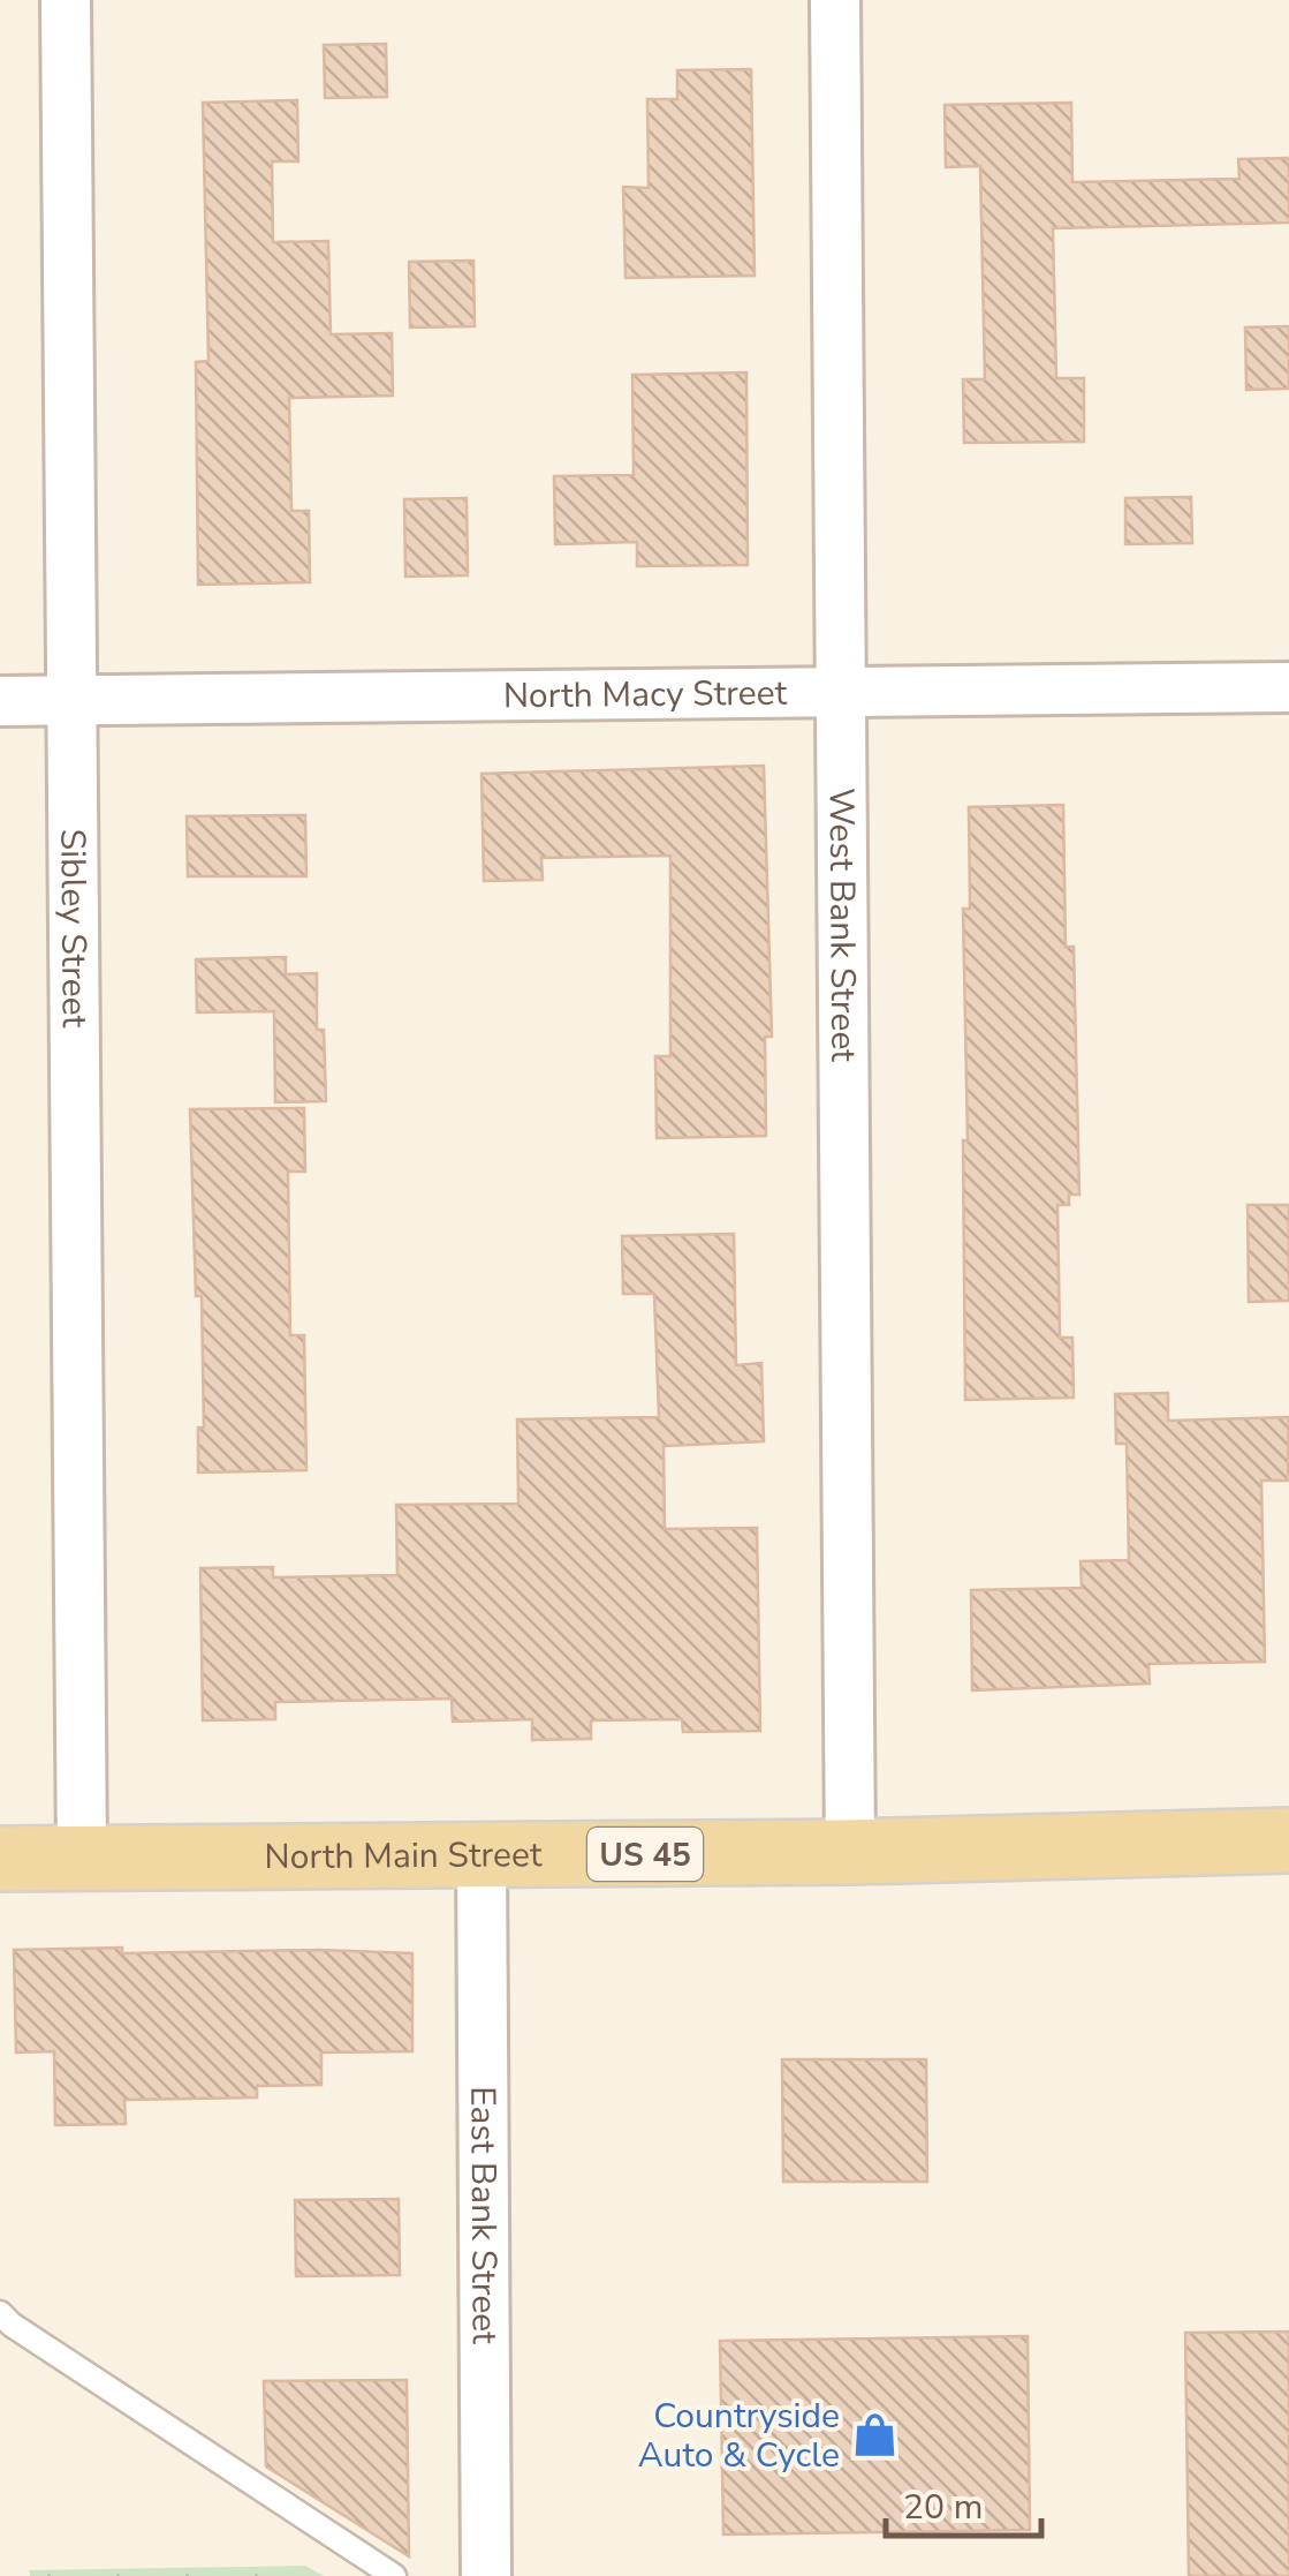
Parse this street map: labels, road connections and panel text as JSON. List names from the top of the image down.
{
  "streets": {
    "main road": ["US 45", "North Main Street"],
    "street": [
      "North Macy Street",
      "West Bank Street",
      "Sibley Street",
      "East Bank Street"
    ]
  },
  "crossings": [
    ["North Macy Street", "West Bank Street"],
    ["North Macy Street", "Sibley Street"],
    ["West Bank Street", "North Main Street"],
    ["Sibley Street", "North Main Street"],
    ["North Main Street", "East Bank Street"]
  ],
  "places": {
    "shop": ["Countryside Auto & Cycle"]
  },
  "scale_bar": "20 m"
}
